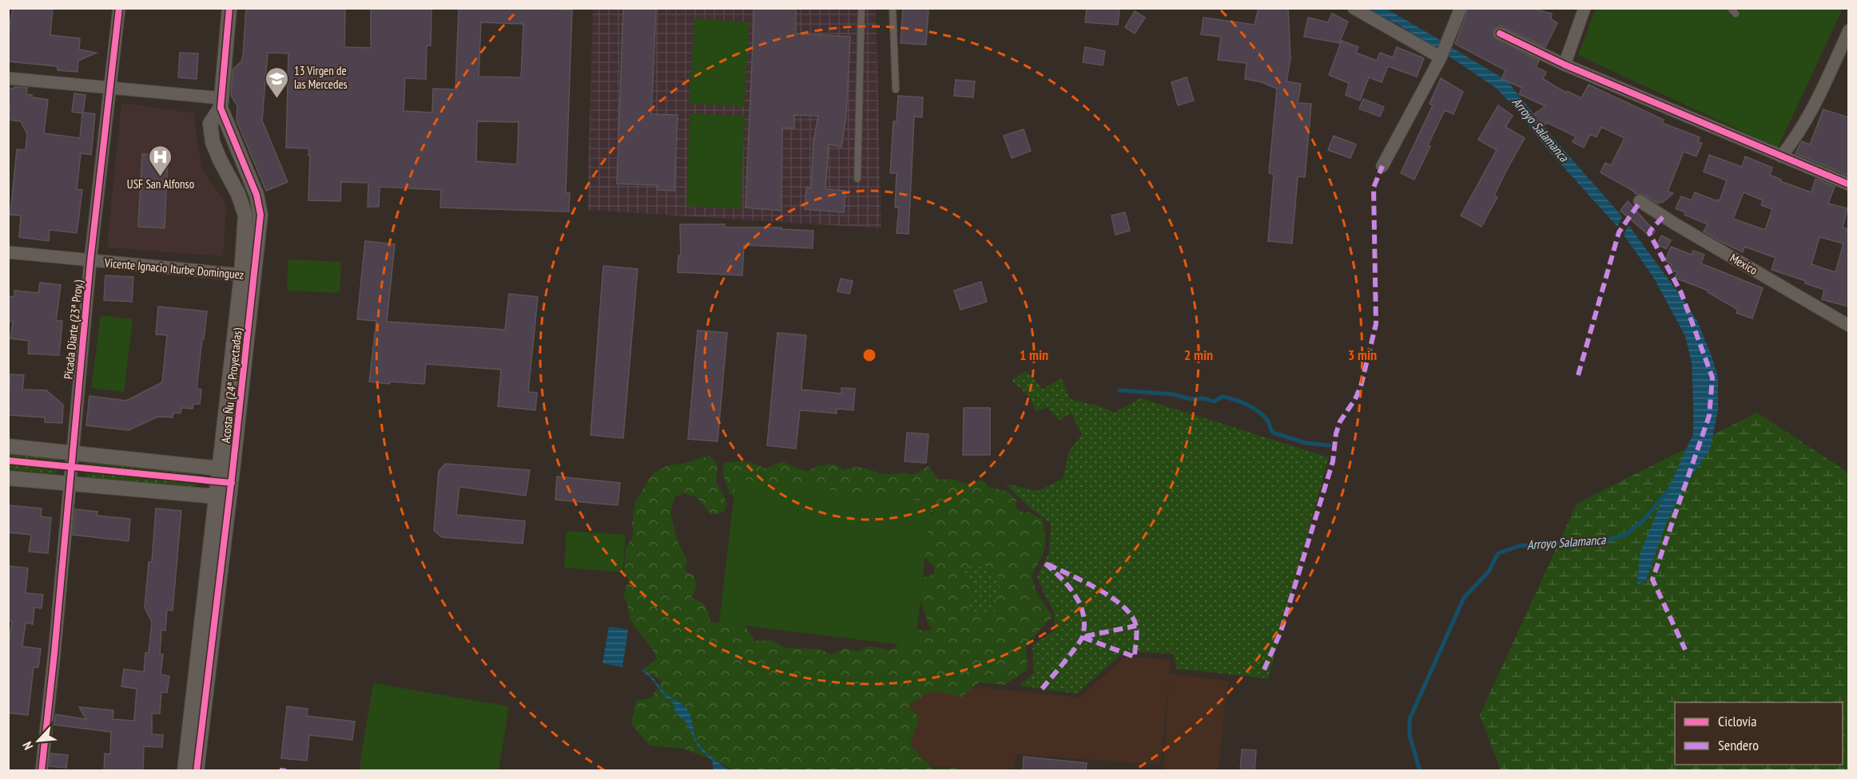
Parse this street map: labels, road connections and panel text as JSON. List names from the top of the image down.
{
  "streets": {
    "street": [
      "Mexico",
      "Vicente Ignacio Iturbe Dominguez",
      "Picada Diarte (23ª Proy.)",
      "Acosta Ñu (24ª Proyectadas)"
    ]
  },
  "crossings": [
    ["Vicente Ignacio Iturbe Dominguez", "Picada Diarte (23ª Proy.)"],
    ["Vicente Ignacio Iturbe Dominguez", "Acosta Ñu (24ª Proyectadas)"]
  ],
  "water": ["Arroyo Salamanca"],
  "places": {
    "school or university": ["13 Virgen de las Mercedes"],
    "hospital": ["USF San Alfonso"]
  },
  "legend": ["Ciclovía", "Sendero"],
  "north": "bottom left",
  "rings": ["1 min", "2 min", "3 min"]
}
